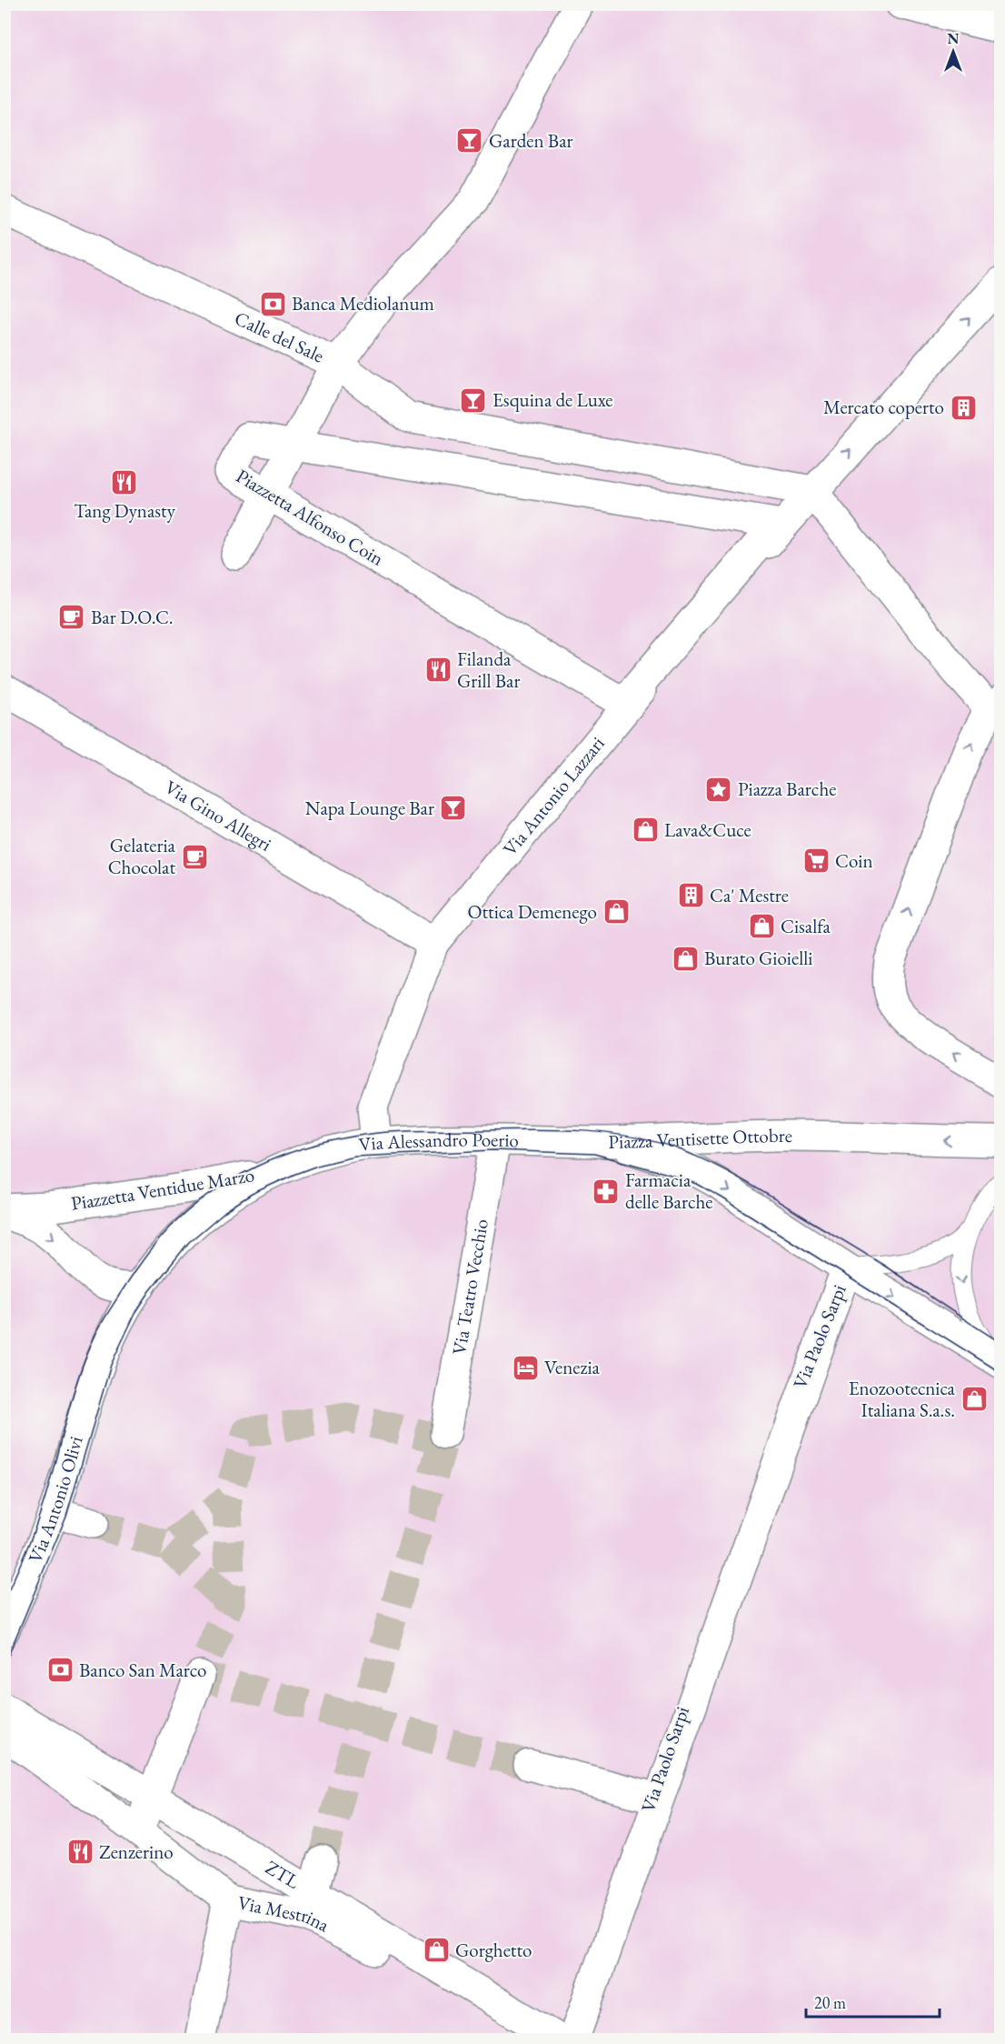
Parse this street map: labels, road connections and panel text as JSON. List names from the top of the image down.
{
  "streets": {
    "street": [
      "Calle del Sale",
      "Piazzetta Alfonso Coin",
      "Via Antonio Lazzari",
      "Via Gino Allegri",
      "Piazza Ventisette Ottobre",
      "Via Alessandro Poerio",
      "Piazzetta Ventidue Marzo",
      "Via Teatro Vecchio",
      "Via Paolo Sarpi",
      "Via Antonio Olivi",
      "ZTL",
      "Via Mestrina"
    ]
  },
  "crossings": [
    ["Via Antonio Lazzari", "Via Gino Allegri"],
    ["Via Antonio Lazzari", "Via Alessandro Poerio"],
    ["Piazza Ventisette Ottobre", "Via Alessandro Poerio"],
    ["Piazza Ventisette Ottobre", "Via Paolo Sarpi"],
    ["Via Alessandro Poerio", "Piazzetta Ventidue Marzo"],
    ["Via Alessandro Poerio", "Via Teatro Vecchio"],
    ["Piazzetta Ventidue Marzo", "Via Antonio Olivi"],
    ["ZTL", "Via Mestrina"]
  ],
  "places": {
    "bar": ["Garden Bar", "Esquina de Luxe", "Napa Lounge Bar"],
    "bank": ["Banca Mediolanum", "Banco San Marco"],
    "building": ["Mercato coperto", "Ca' Mestre"],
    "restaurant": ["Tang Dynasty", "Filanda Grill Bar", "Zenzerino"],
    "cafe": ["Bar D.O.C.", "Gelateria Chocolat"],
    "place": ["Piazza Barche"],
    "shop": [
      "Lava&Cuce",
      "Ottica Demenego",
      "Cisalfa",
      "Burato Gioielli",
      "Enozootecnica Italiana S.a.s.",
      "Gorghetto"
    ],
    "supermarket": ["Coin"],
    "pharmacy": ["Farmacia delle Barche"],
    "hotel": ["Venezia"]
  },
  "scale_bar": "20 m",
  "north": "top"
}
